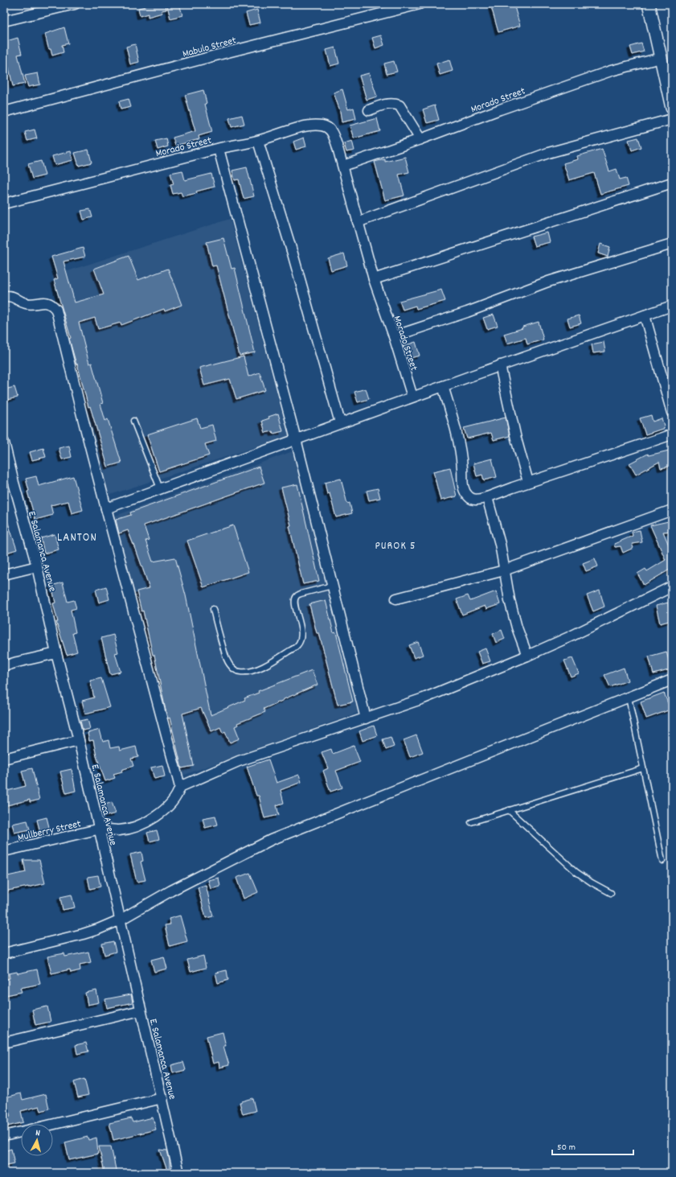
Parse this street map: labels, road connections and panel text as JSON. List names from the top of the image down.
{
  "streets": {
    "street": [
      "Mabulo Street",
      "Morado Street",
      "E. Salamanca Avenue",
      "Mullberry Street"
    ]
  },
  "crossings": [
    ["E. Salamanca Avenue", "Mullberry Street"]
  ],
  "districts": ["LANTON", "PUROK 5"],
  "scale_bar": "50 m",
  "north": "top"
}
